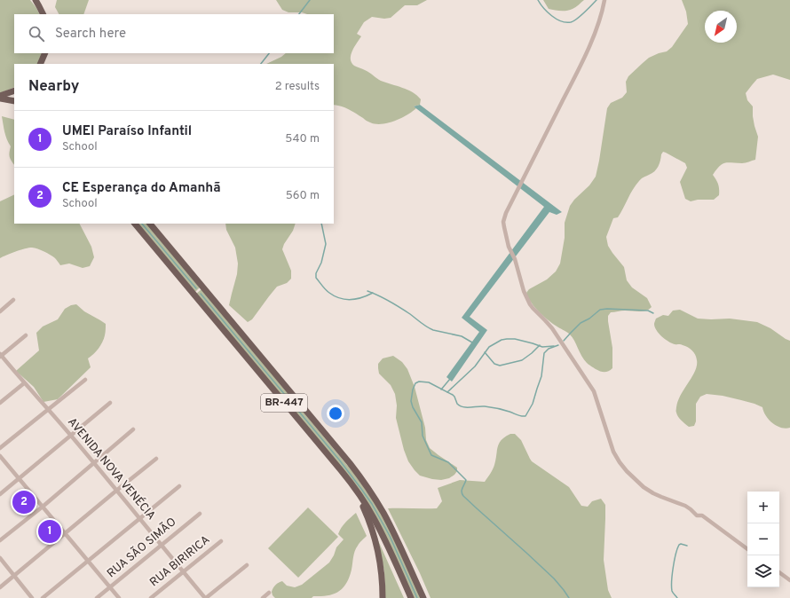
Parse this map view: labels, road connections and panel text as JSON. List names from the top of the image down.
{
  "streets": {
    "main road": ["BR-447"],
    "street": ["AVENIDA NOVA VENÉCIA", "RUA SÃO SIMÃO", "RUA BIRIRICA"]
  },
  "crossings": [
    ["AVENIDA NOVA VENÉCIA", "RUA SÃO SIMÃO"],
    ["AVENIDA NOVA VENÉCIA", "RUA BIRIRICA"]
  ],
  "north": "bottom left",
  "page": {
    "search": "Search here",
    "heading": ["Nearby", "2 results"],
    "list": [
      {
        "mark": "1",
        "name": "UMEI Paraíso Infantil",
        "note": "School",
        "value": "540 m"
      },
      {
        "mark": "2",
        "name": "CE Esperança do Amanhã",
        "note": "School",
        "value": "560 m"
      }
    ],
    "pins": ["2", "1"],
    "map_buttons": ["+", "−"]
  }
}
